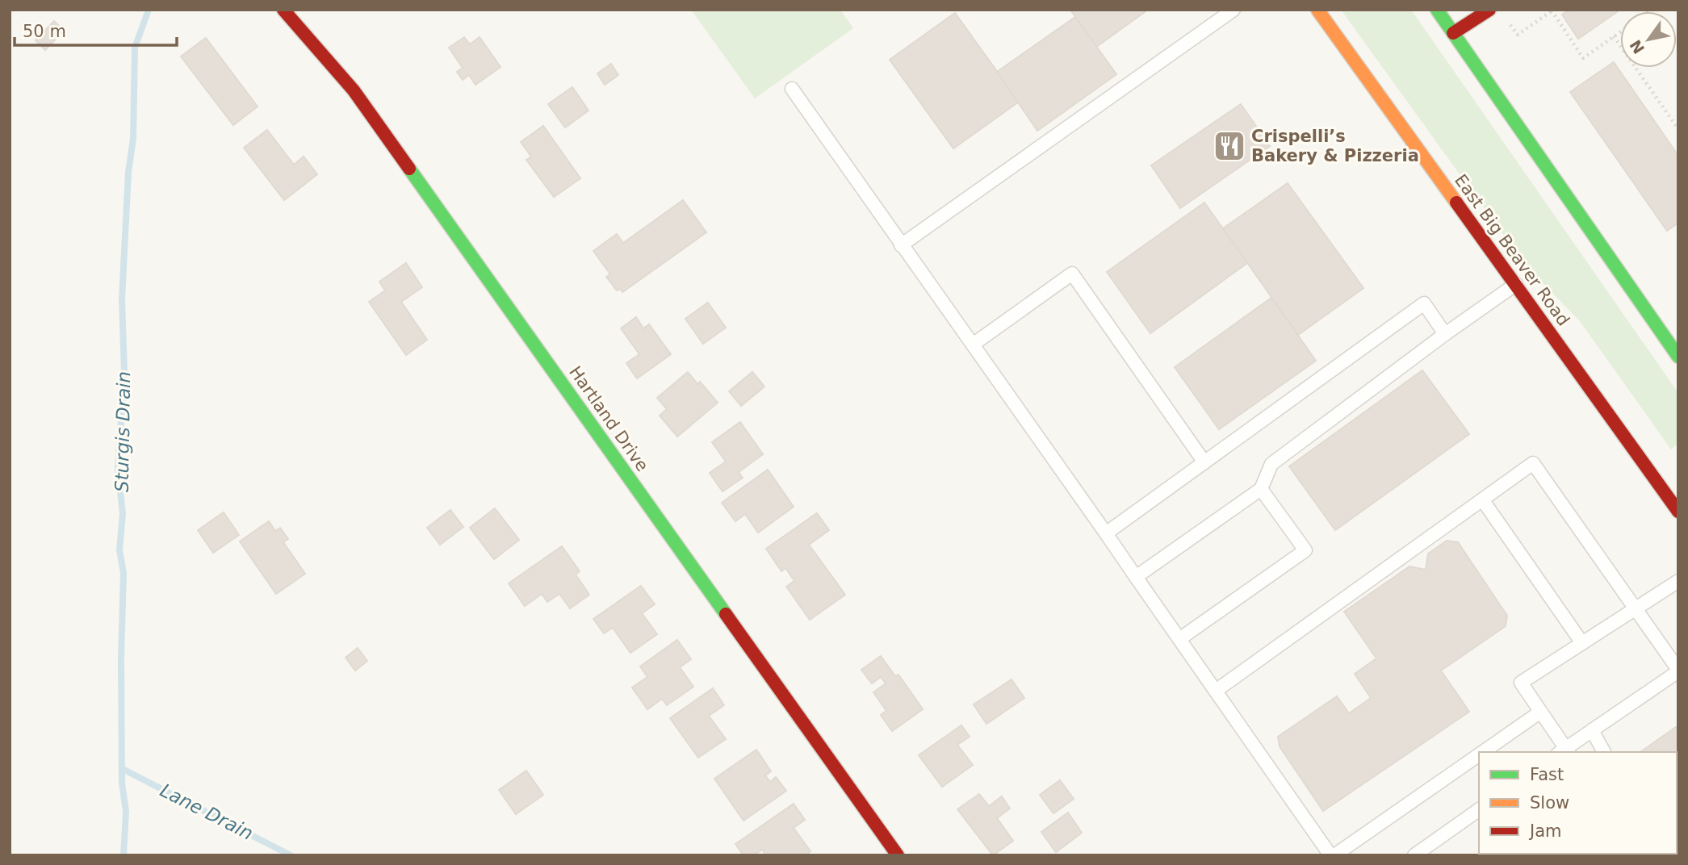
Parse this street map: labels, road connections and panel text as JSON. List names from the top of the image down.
{
  "streets": {
    "street": ["East Big Beaver Road", "Hartland Drive"]
  },
  "water": ["Sturgis Drain", "Lane Drain"],
  "places": {
    "restaurant": ["Crispelli’s Bakery & Pizzeria"]
  },
  "legend": ["Fast", "Slow", "Jam"],
  "scale_bar": "50 m",
  "north": "bottom left"
}
